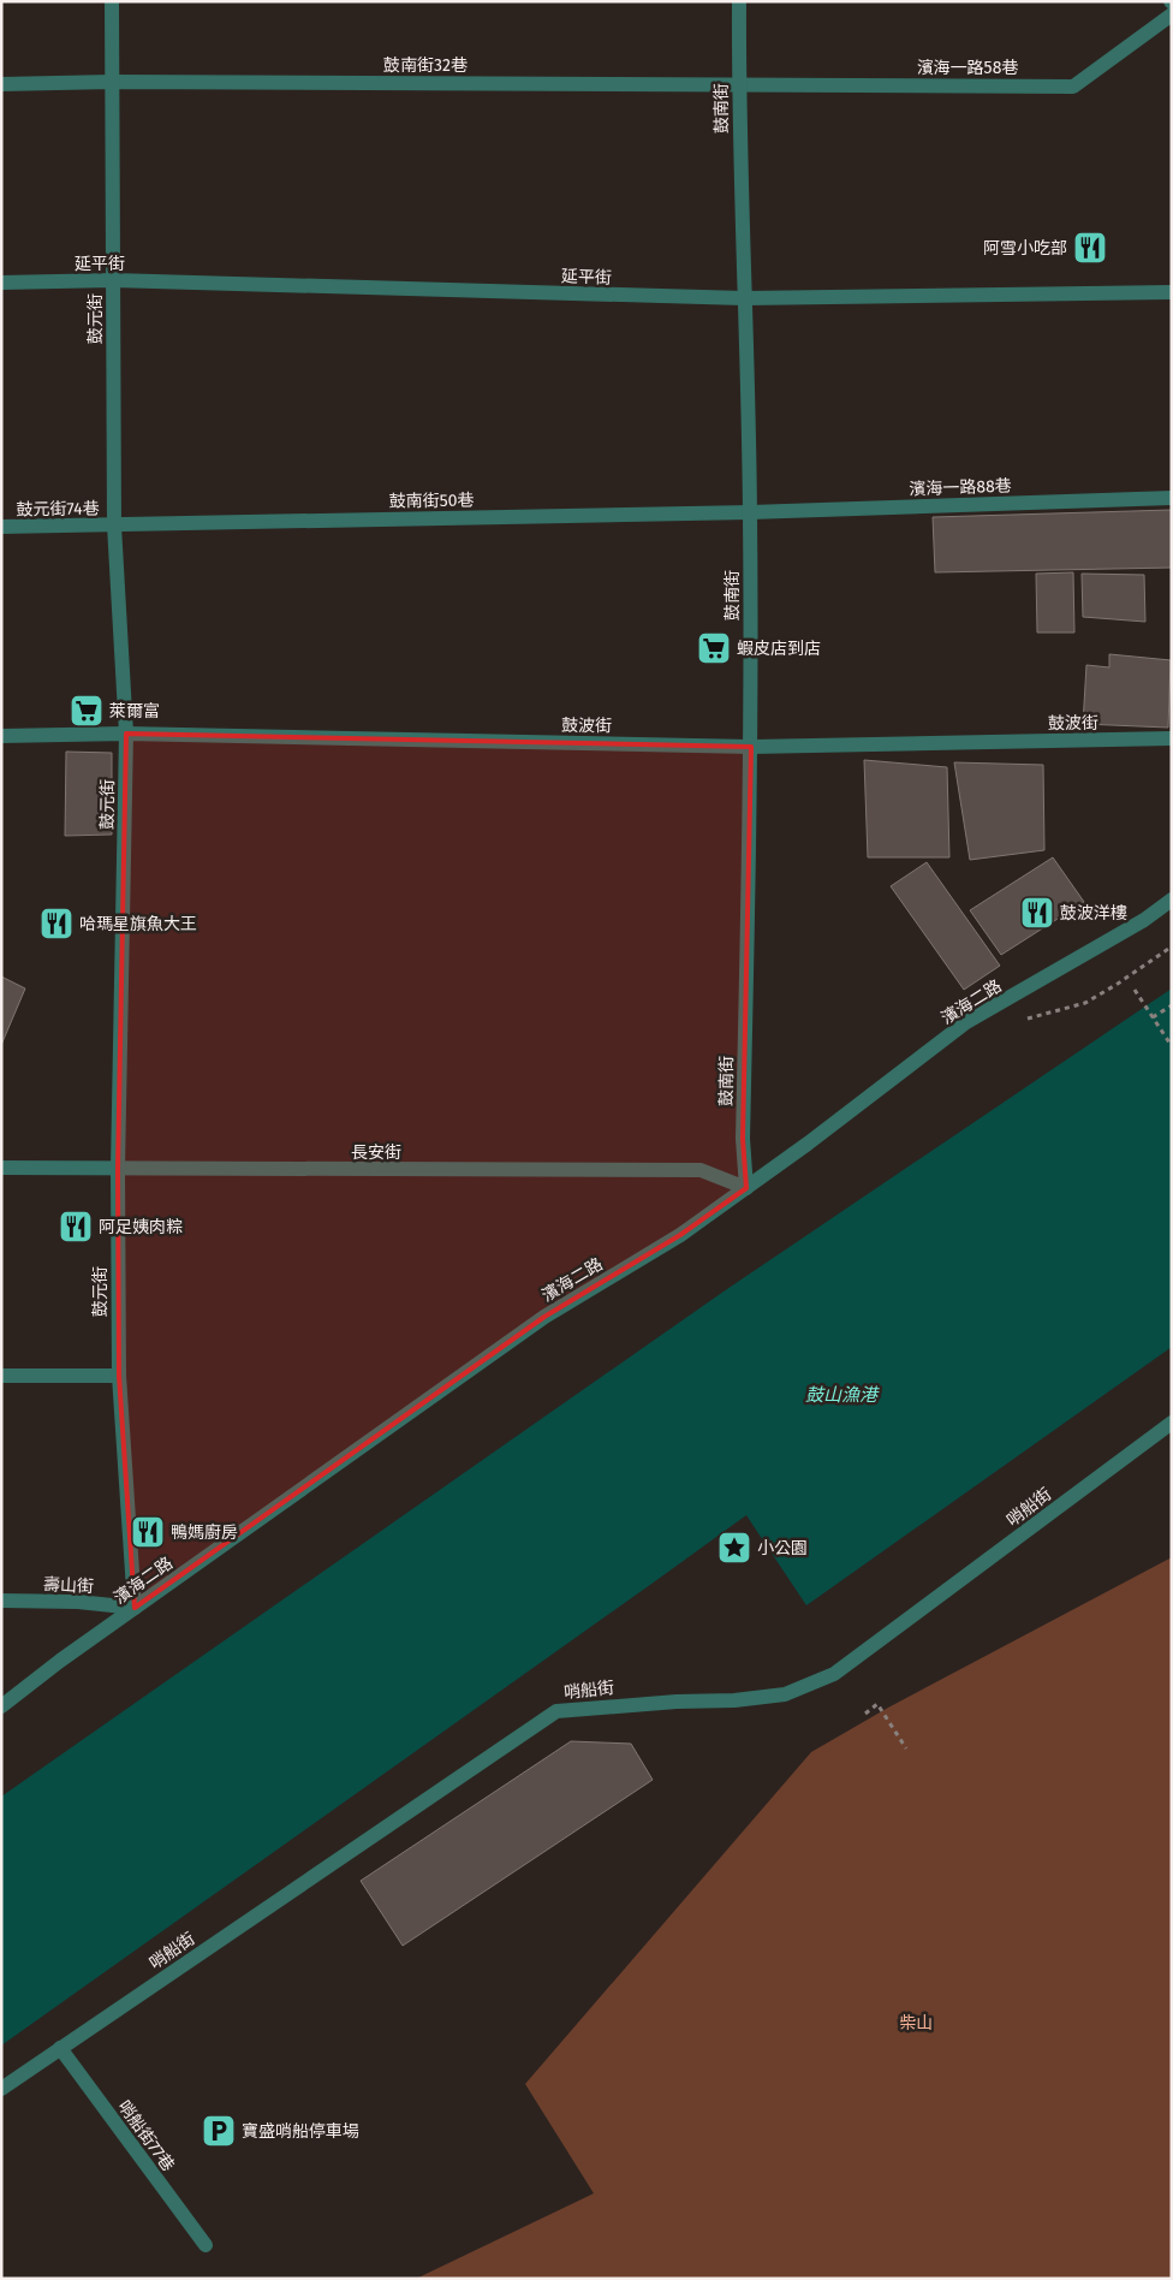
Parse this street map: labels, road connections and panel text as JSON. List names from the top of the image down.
{
  "streets": {
    "street": [
      "鼓南街32巷",
      "濱海一路58巷",
      "鼓南街",
      "延平街",
      "鼓元街",
      "濱海一路88巷",
      "鼓南街50巷",
      "鼓元街74巷",
      "鼓波街",
      "濱海二路",
      "長安街",
      "哨船街",
      "壽山街",
      "哨船街77巷"
    ]
  },
  "crossings": [
    ["鼓南街32巷", "濱海一路58巷"],
    ["鼓南街32巷", "鼓南街"],
    ["鼓南街32巷", "鼓元街"],
    ["濱海一路58巷", "鼓南街"],
    ["鼓南街", "延平街"],
    ["鼓南街", "濱海一路88巷"],
    ["鼓南街", "鼓南街50巷"],
    ["鼓南街", "鼓波街"],
    ["鼓南街", "濱海二路"],
    ["鼓南街", "長安街"],
    ["延平街", "鼓元街"],
    ["鼓元街", "鼓南街50巷"],
    ["鼓元街", "鼓元街74巷"],
    ["鼓元街", "鼓波街"],
    ["鼓元街", "濱海二路"],
    ["鼓元街", "長安街"],
    ["鼓元街", "壽山街"],
    ["濱海一路88巷", "鼓南街50巷"],
    ["鼓南街50巷", "鼓元街74巷"],
    ["濱海二路", "長安街"],
    ["濱海二路", "壽山街"],
    ["哨船街", "哨船街77巷"]
  ],
  "water": ["鼓山漁港"],
  "parks": ["柴山"],
  "places": {
    "restaurant": [
      "阿雪小吃部",
      "鼓波洋樓",
      "哈瑪星旗魚大王",
      "阿足姨肉粽",
      "鴨媽廚房"
    ],
    "supermarket": ["蝦皮店到店", "萊爾富"],
    "place": ["小公園"],
    "parking": ["寶盛哨船停車場"]
  }
}
